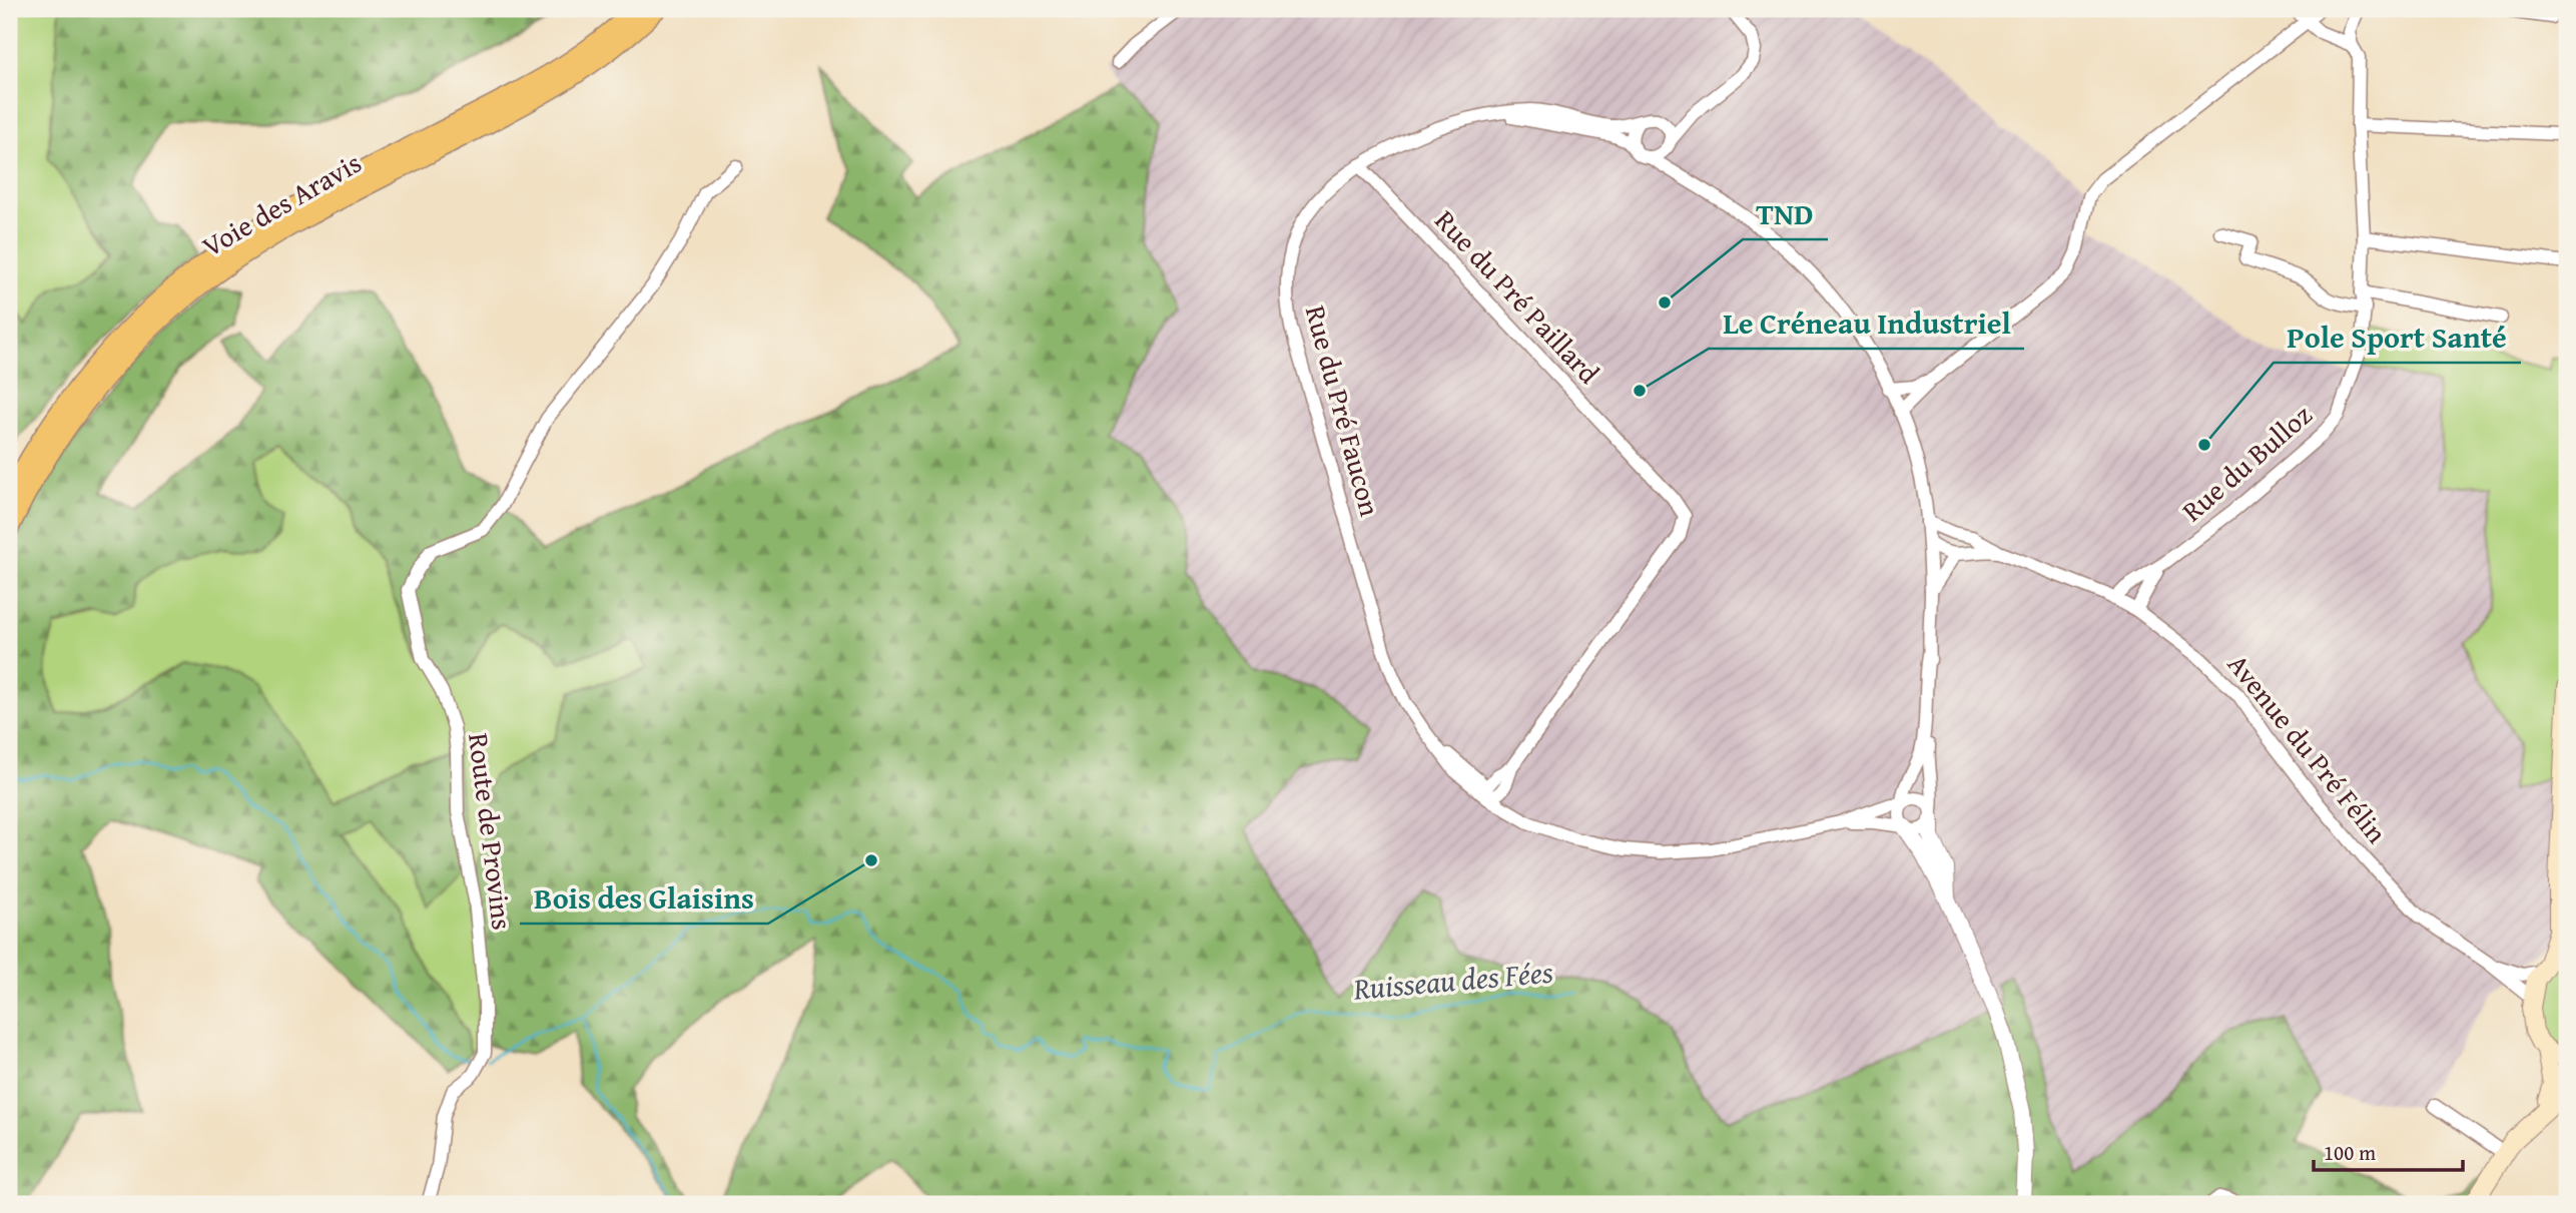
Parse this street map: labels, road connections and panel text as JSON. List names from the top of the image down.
{
  "streets": {
    "highway": ["Voie des Aravis"],
    "street": [
      "Rue du Pré Paillard",
      "Rue du Pré Faucon",
      "Rue du Bulloz",
      "Avenue du Pré Félin",
      "Route de Provins"
    ]
  },
  "crossings": [
    ["Rue du Pré Paillard", "Rue du Pré Faucon"],
    ["Rue du Bulloz", "Avenue du Pré Félin"]
  ],
  "water": ["Ruisseau des Fées"],
  "places": [
    "TND",
    "Le Créneau Industriel",
    "Pole Sport Santé",
    "Bois des Glaisins"
  ],
  "scale_bar": "100 m"
}
